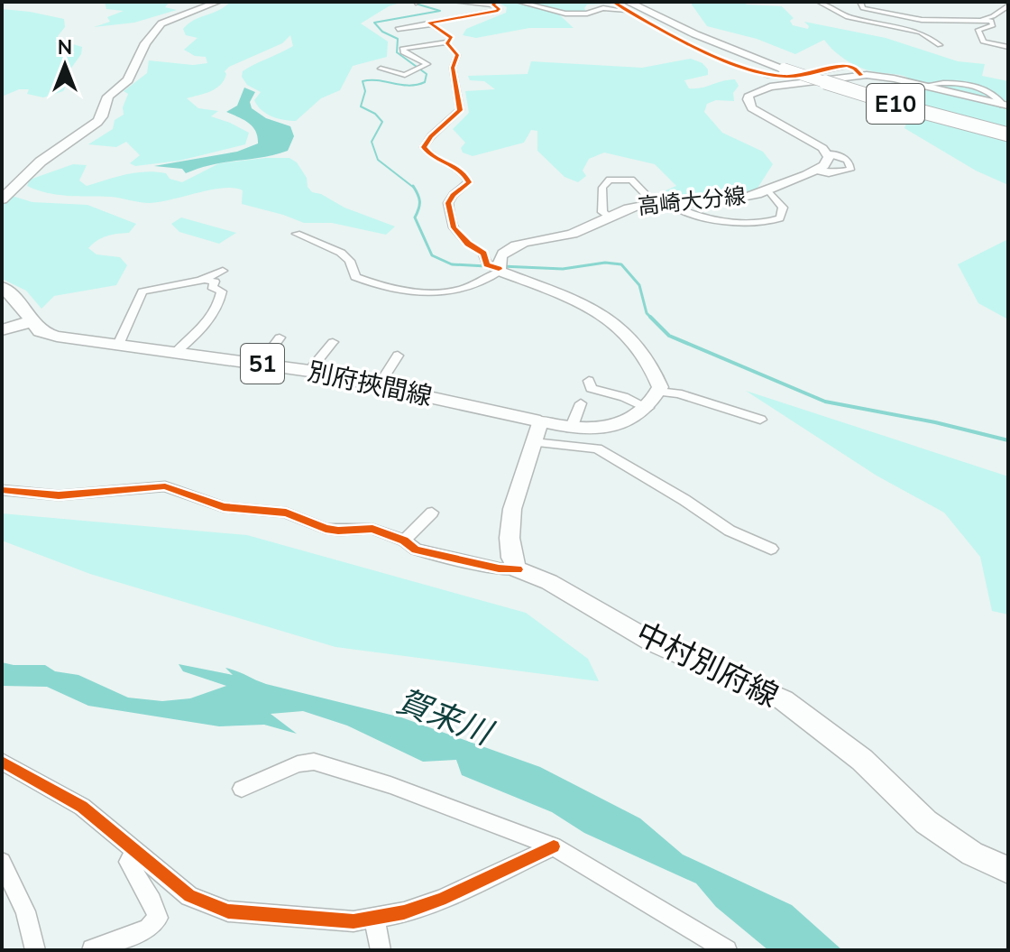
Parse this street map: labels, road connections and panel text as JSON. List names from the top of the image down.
{
  "streets": {
    "highway": ["E10"],
    "main road": [
      "高崎大分線",
      "51",
      "別府挾間線",
      "中村別府線"
    ]
  },
  "water": ["賀来川"],
  "north": "top"
}
